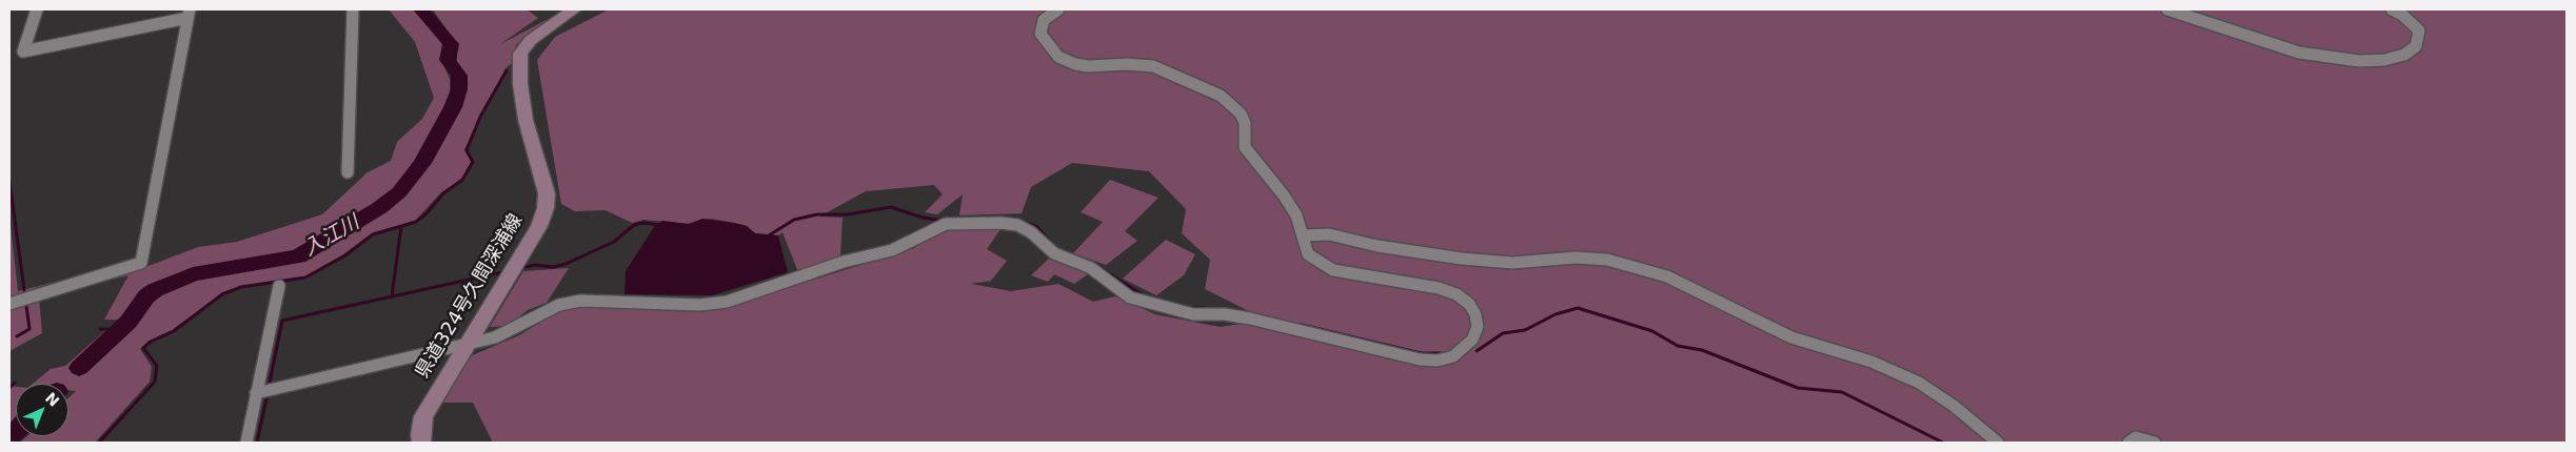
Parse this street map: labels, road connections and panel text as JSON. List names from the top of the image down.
{
  "streets": {
    "main road": ["県道324号久間深浦線"]
  },
  "water": ["入江川"],
  "north": "top right"
}
